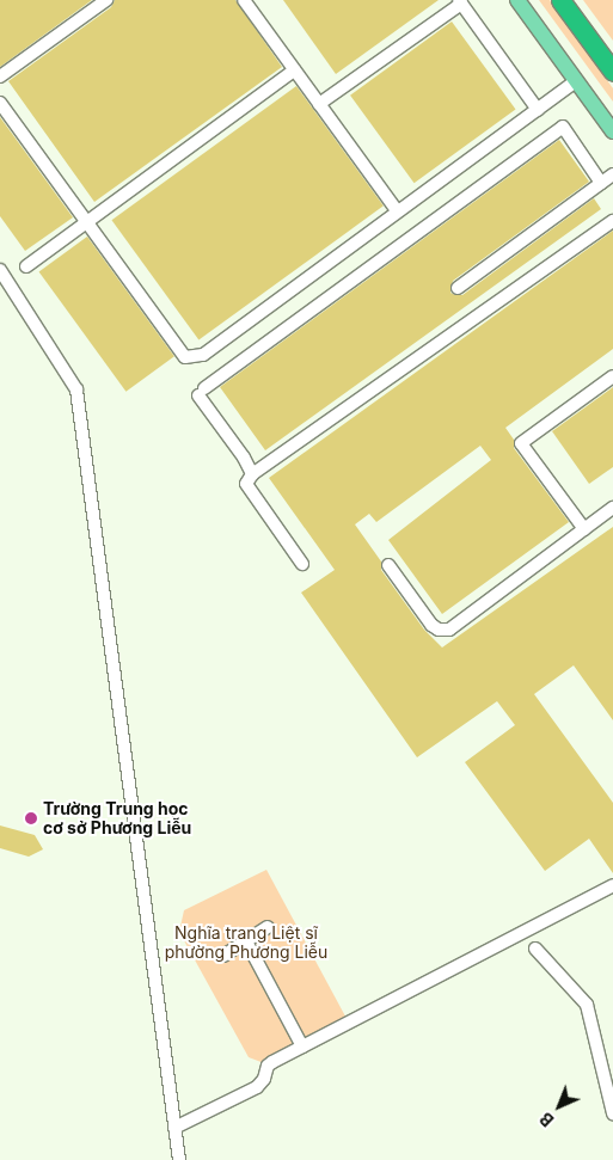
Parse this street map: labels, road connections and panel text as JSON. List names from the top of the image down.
{
  "parks": ["Nghĩa trang Liệt sĩ phường Phương Liễu"],
  "places": ["Trường Trung học cơ sở Phương Liễu"],
  "north": "bottom left"
}
